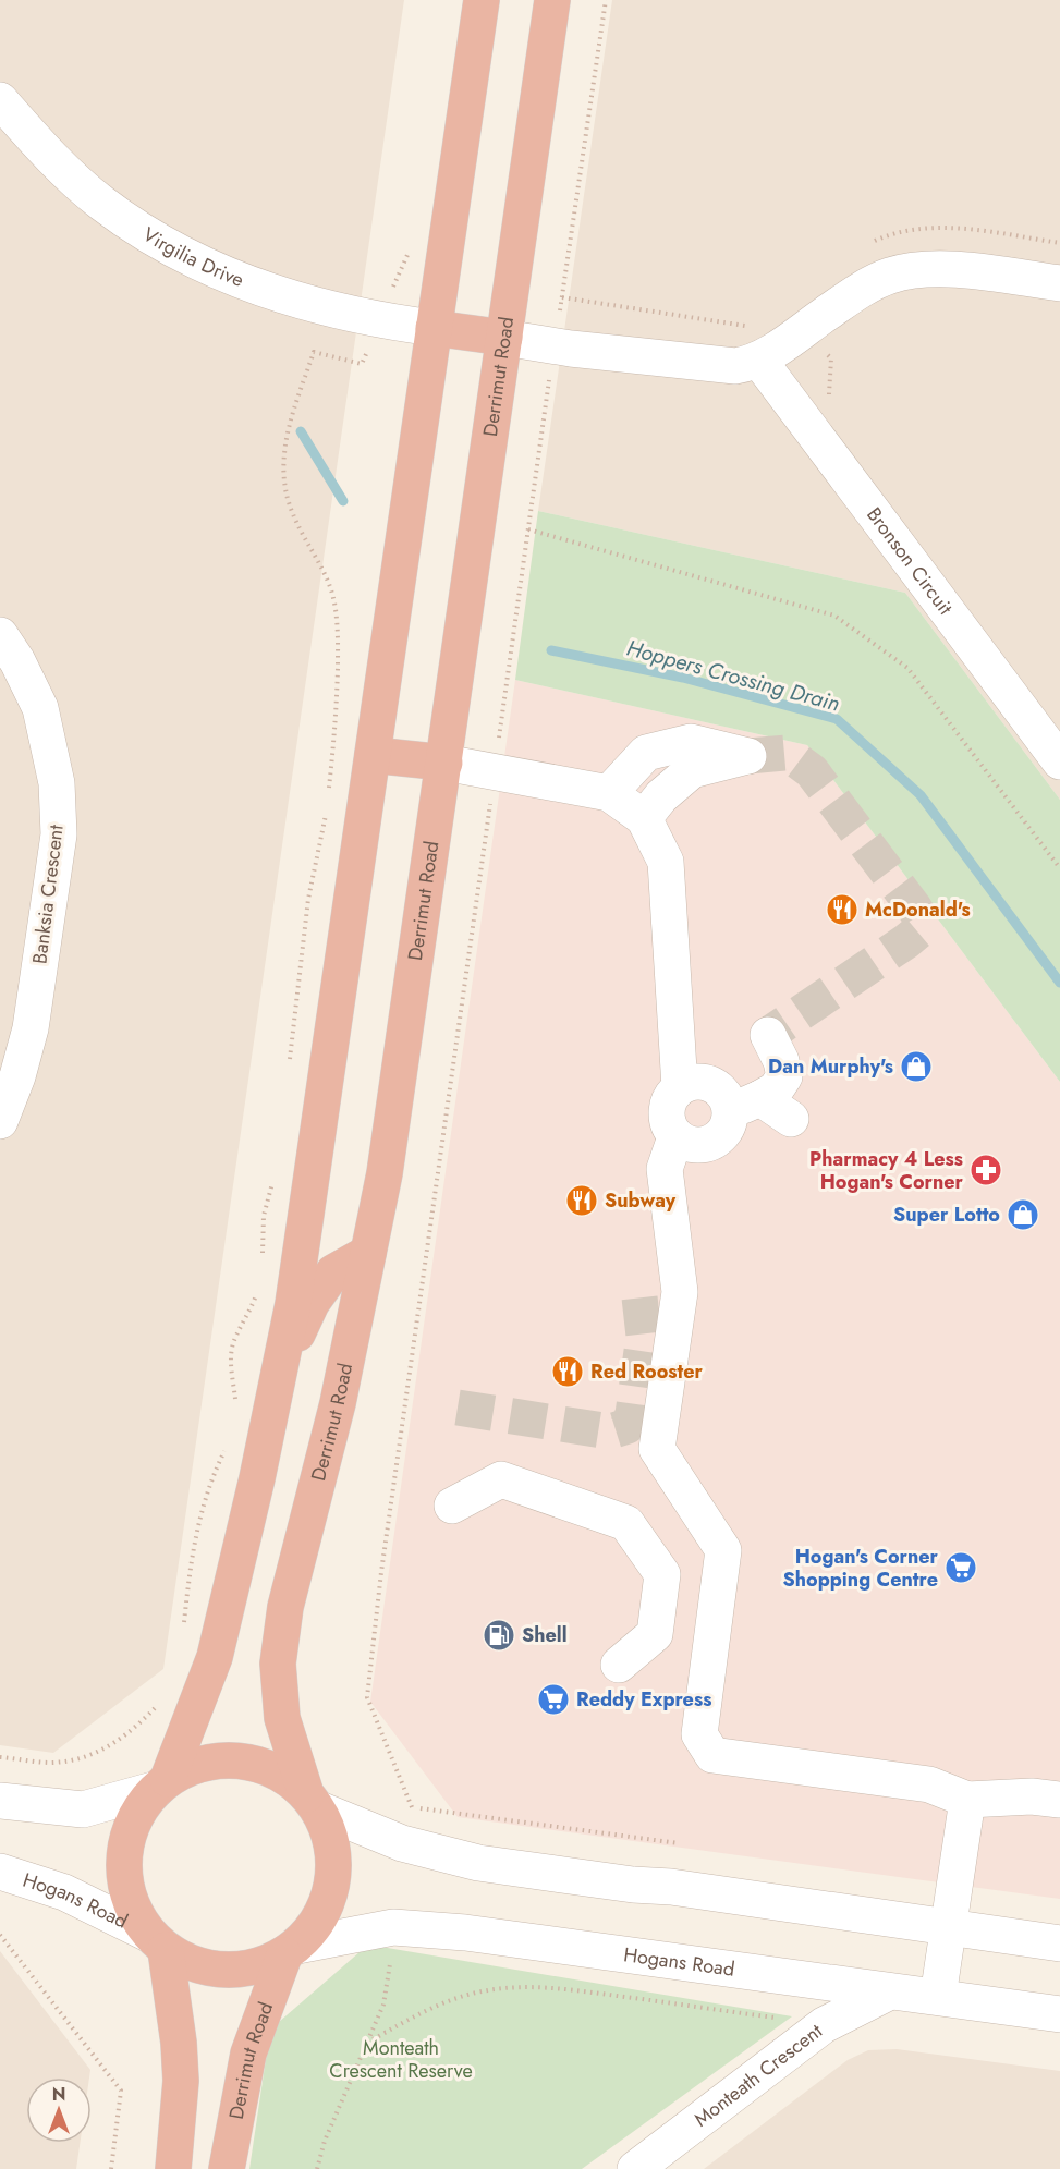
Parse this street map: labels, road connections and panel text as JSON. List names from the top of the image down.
{
  "streets": {
    "highway": ["Derrimut Road"],
    "street": [
      "Virgilia Drive",
      "Bronson Circuit",
      "Banksia Crescent",
      "Hogans Road",
      "Monteath Crescent"
    ]
  },
  "crossings": [
    ["Derrimut Road", "Hogans Road"],
    ["Hogans Road", "Monteath Crescent"]
  ],
  "water": ["Hoppers Crossing Drain"],
  "parks": ["Monteath Crescent Reserve"],
  "places": {
    "restaurant": ["McDonald's", "Subway", "Red Rooster"],
    "shop": ["Dan Murphy's", "Super Lotto"],
    "pharmacy": ["Pharmacy 4 Less Hogan's Corner"],
    "supermarket": ["Hogan's Corner Shopping Centre", "Reddy Express"],
    "fuel station": ["Shell"]
  },
  "north": "top"
}
